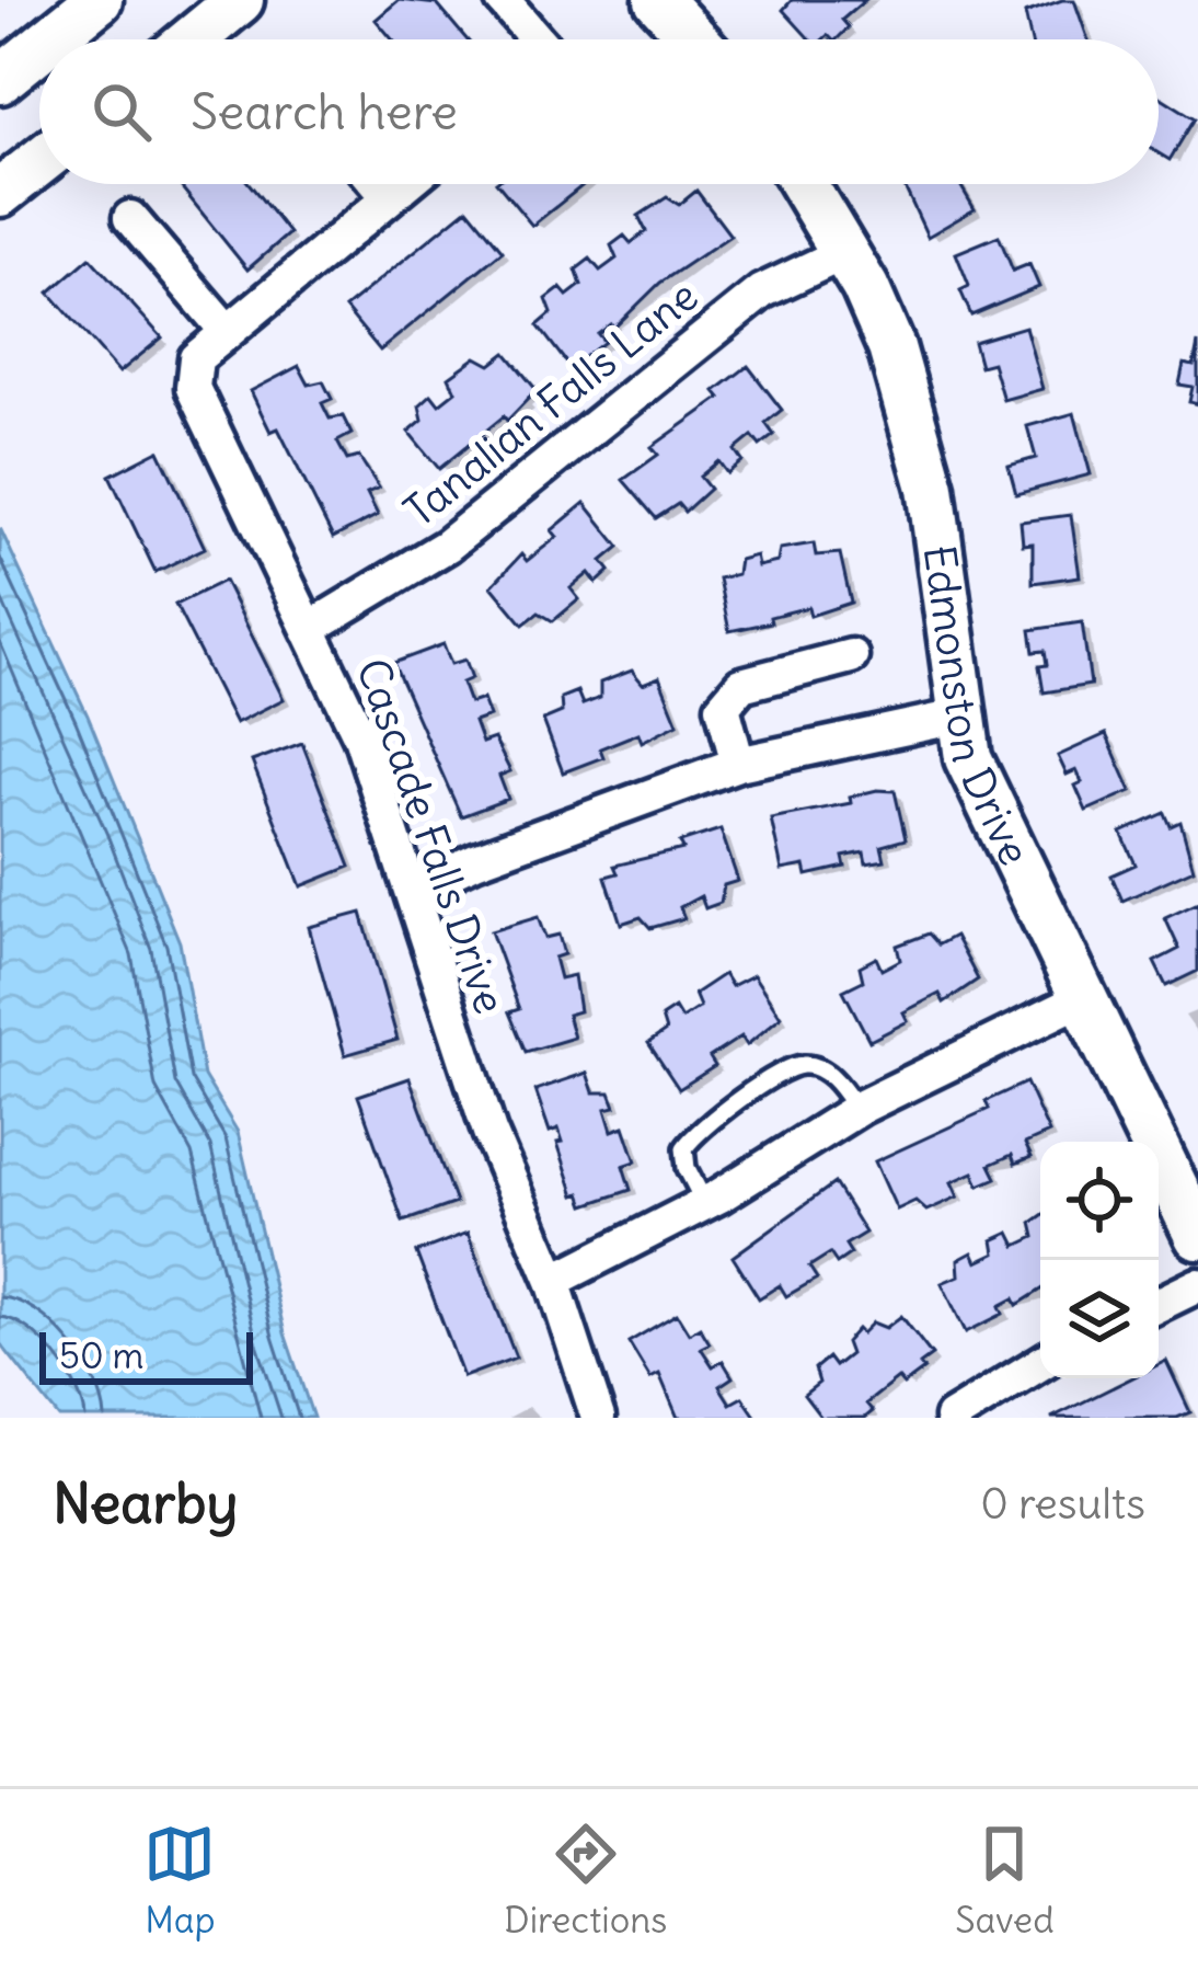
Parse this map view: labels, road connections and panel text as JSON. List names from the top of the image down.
{
  "streets": {
    "street": ["Tanalian Falls Lane", "Edmonston Drive", "Cascade Falls Drive"]
  },
  "crossings": [
    ["Tanalian Falls Lane", "Edmonston Drive"],
    ["Tanalian Falls Lane", "Cascade Falls Drive"]
  ],
  "scale_bar": "50 m",
  "page": {
    "search": "Search here",
    "scale": "50 m",
    "heading": ["Nearby", "0 results"],
    "nav": ["Map", "Directions", "Saved"]
  }
}
